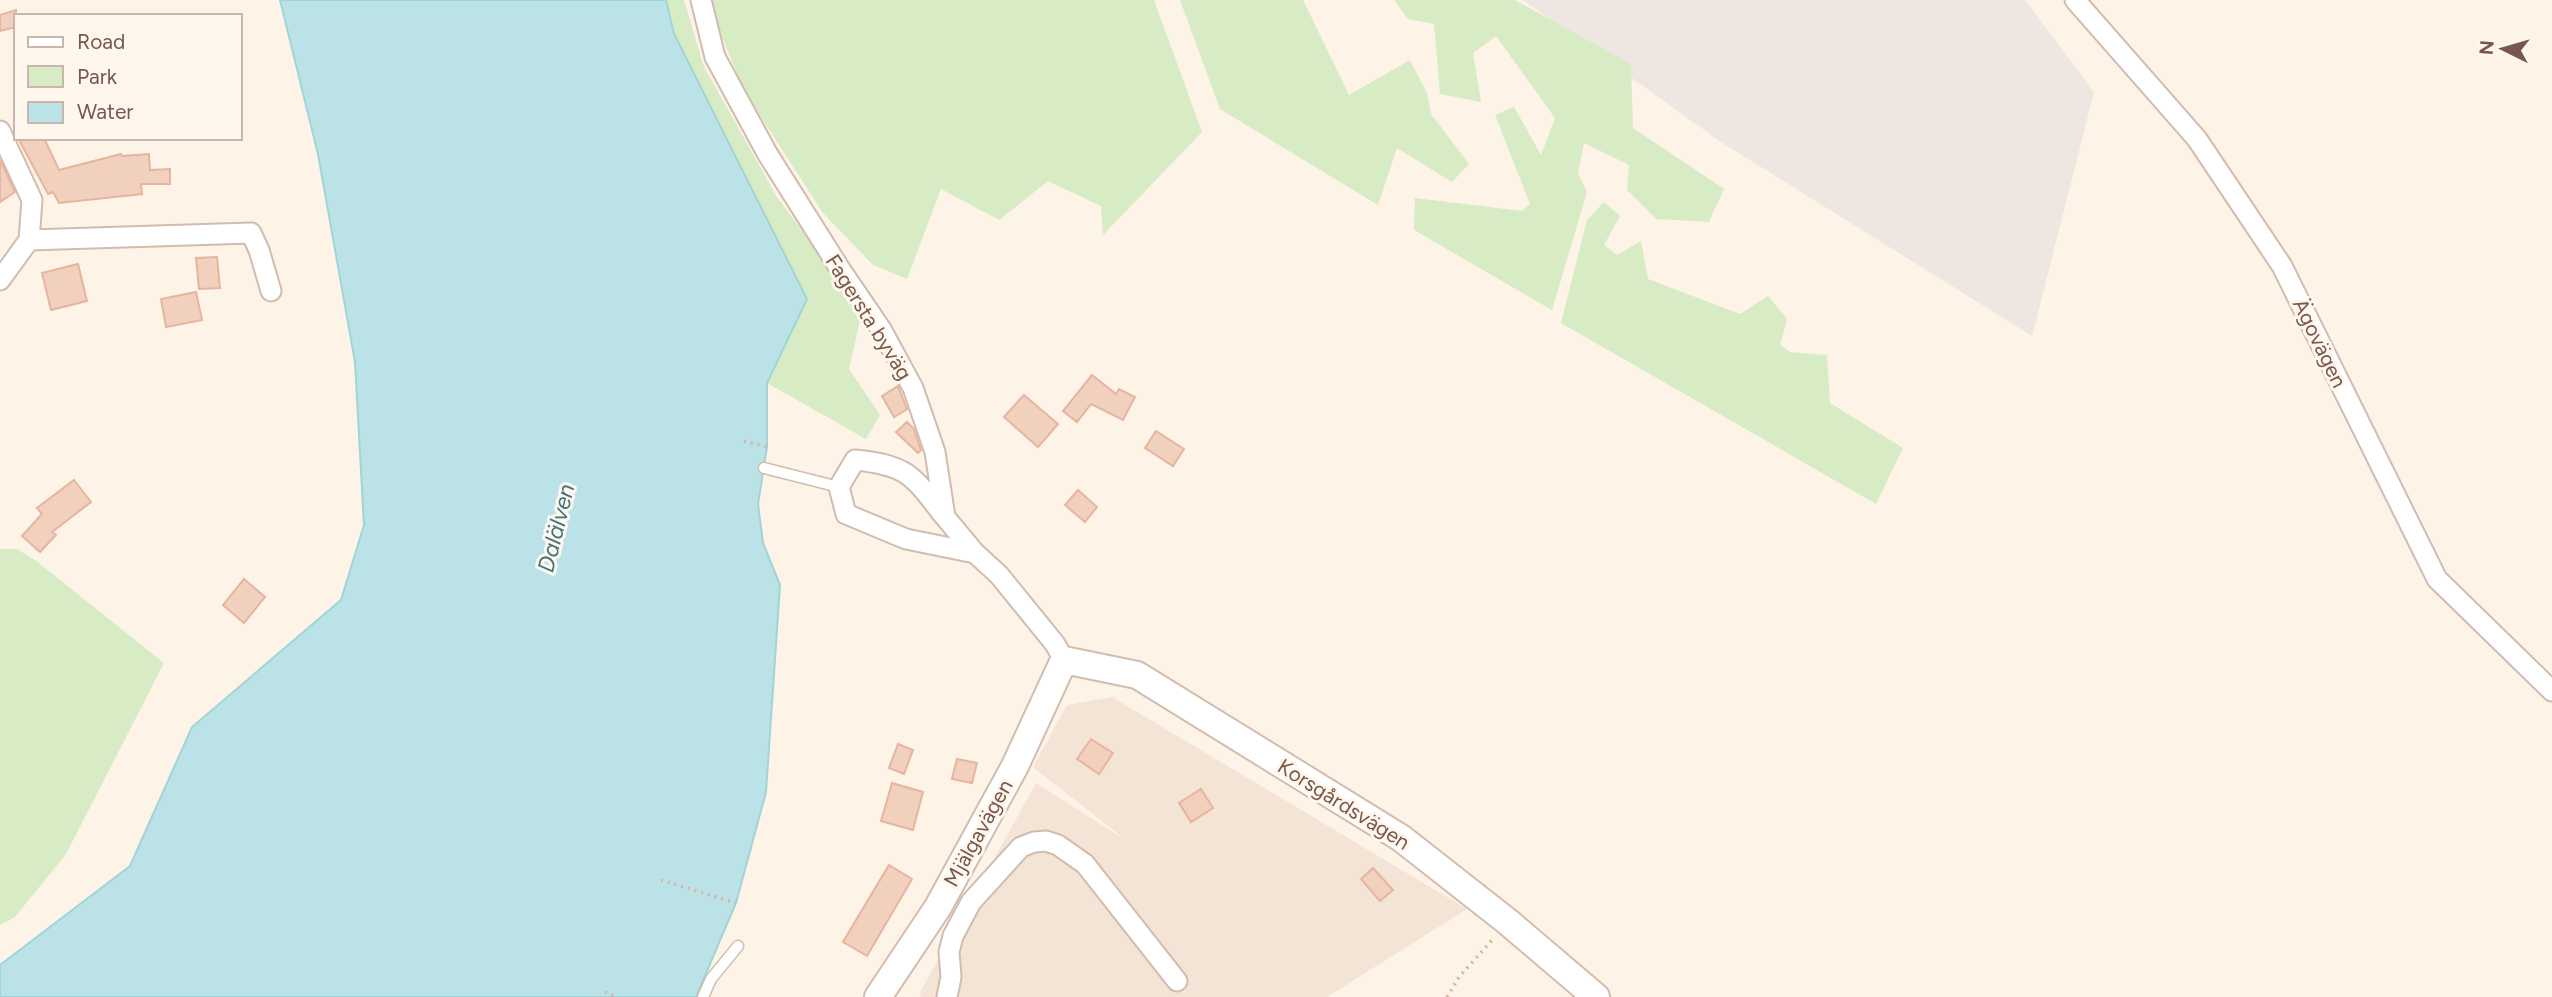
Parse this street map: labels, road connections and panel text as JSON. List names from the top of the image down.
{
  "streets": {
    "street": [
      "Fagersta byväg",
      "Ägovägen",
      "Korsgårdsvägen",
      "Mjälgavägen"
    ]
  },
  "crossings": [
    ["Korsgårdsvägen", "Mjälgavägen"]
  ],
  "water": ["Dalälven"],
  "legend": ["Road", "Park", "Water"],
  "north": "left"
}
